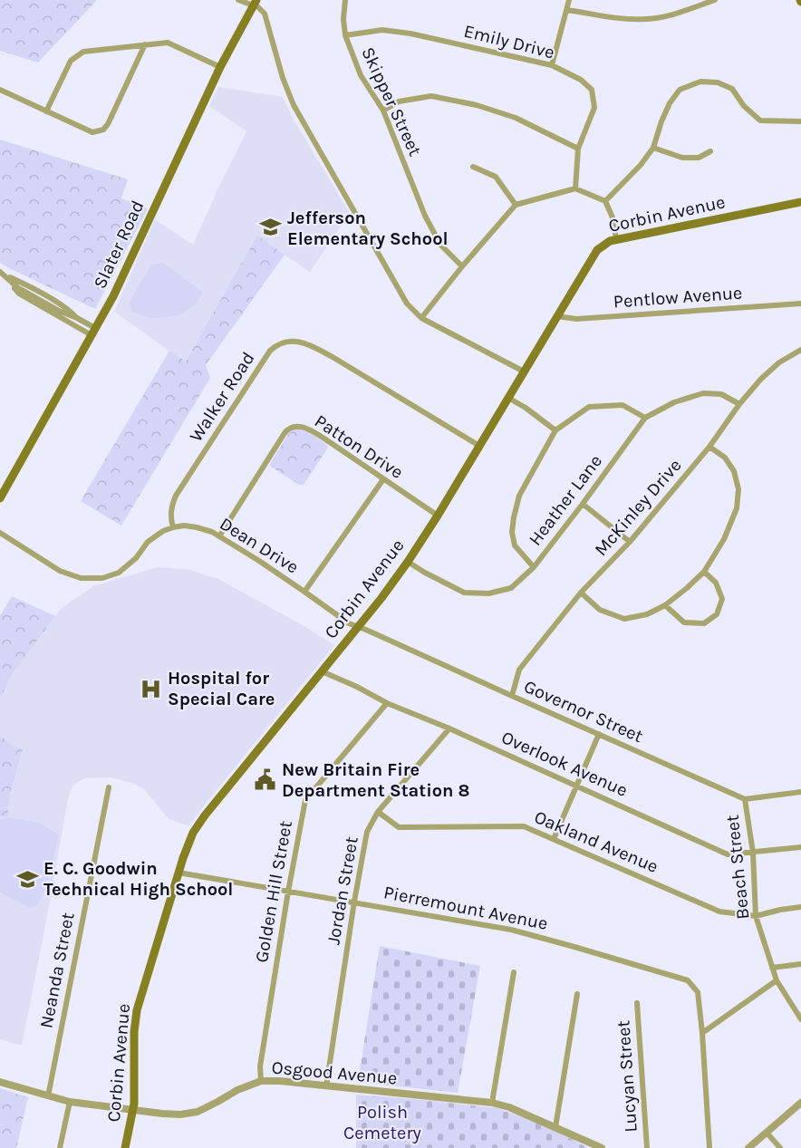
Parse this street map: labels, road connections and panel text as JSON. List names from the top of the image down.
{
  "streets": {
    "main road": ["Corbin Avenue", "Slater Road"],
    "street": [
      "Emily Drive",
      "Skipper Street",
      "Pentlow Avenue",
      "Walker Road",
      "Patton Drive",
      "Heather Lane",
      "McKinley Drive",
      "Dean Drive",
      "Governor Street",
      "Overlook Avenue",
      "Oakland Avenue",
      "Beach Street",
      "Jordan Street",
      "Golden Hill Street",
      "Pierremount Avenue",
      "Neanda Street",
      "Osgood Avenue",
      "Lucyan Street"
    ]
  },
  "crossings": [
    ["Emily Drive", "Skipper Street"],
    ["Corbin Avenue", "Pentlow Avenue"],
    ["Corbin Avenue", "Walker Road"],
    ["Corbin Avenue", "Patton Drive"],
    ["Corbin Avenue", "Heather Lane"],
    ["Corbin Avenue", "Dean Drive"],
    ["Corbin Avenue", "Governor Street"],
    ["Corbin Avenue", "Overlook Avenue"],
    ["Corbin Avenue", "Pierremount Avenue"],
    ["Corbin Avenue", "Osgood Avenue"],
    ["Walker Road", "Dean Drive"],
    ["Patton Drive", "Dean Drive"],
    ["Heather Lane", "McKinley Drive"],
    ["McKinley Drive", "Governor Street"],
    ["Dean Drive", "Governor Street"],
    ["Governor Street", "Beach Street"],
    ["Overlook Avenue", "Beach Street"],
    ["Overlook Avenue", "Jordan Street"],
    ["Overlook Avenue", "Golden Hill Street"],
    ["Oakland Avenue", "Beach Street"],
    ["Oakland Avenue", "Jordan Street"],
    ["Jordan Street", "Pierremount Avenue"],
    ["Jordan Street", "Osgood Avenue"],
    ["Golden Hill Street", "Pierremount Avenue"],
    ["Golden Hill Street", "Osgood Avenue"],
    ["Neanda Street", "Osgood Avenue"]
  ],
  "parks": ["Polish Cemetery"],
  "places": {
    "school or university": ["Jefferson Elementary School", "E. C. Goodwin Technical High School"],
    "hospital": ["Hospital for Special Care"],
    "public building": ["New Britain Fire Department Station 8"]
  }
}
